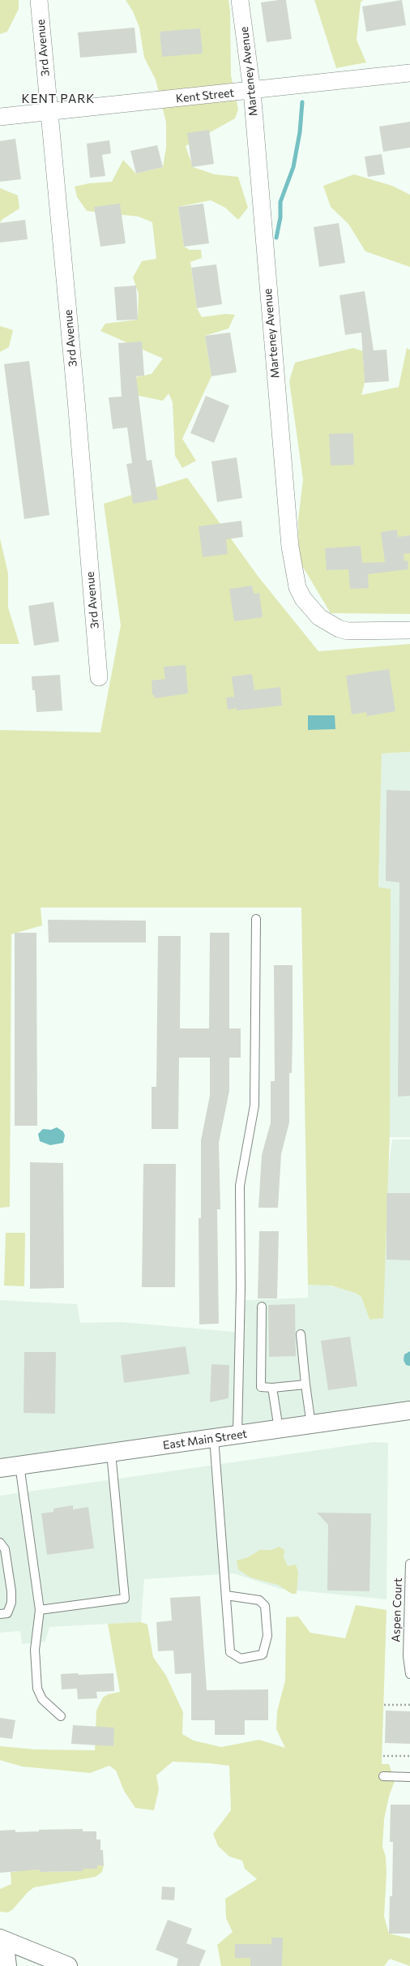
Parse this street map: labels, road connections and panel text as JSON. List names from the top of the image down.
{
  "streets": {
    "main road": ["East Main Street"],
    "street": ["3rd Avenue", "Marteney Avenue", "Kent Street"],
    "lane": ["Aspen Court"]
  },
  "crossings": [
    ["3rd Avenue", "Kent Street"],
    ["Marteney Avenue", "Kent Street"]
  ],
  "districts": ["KENT PARK"]
}
